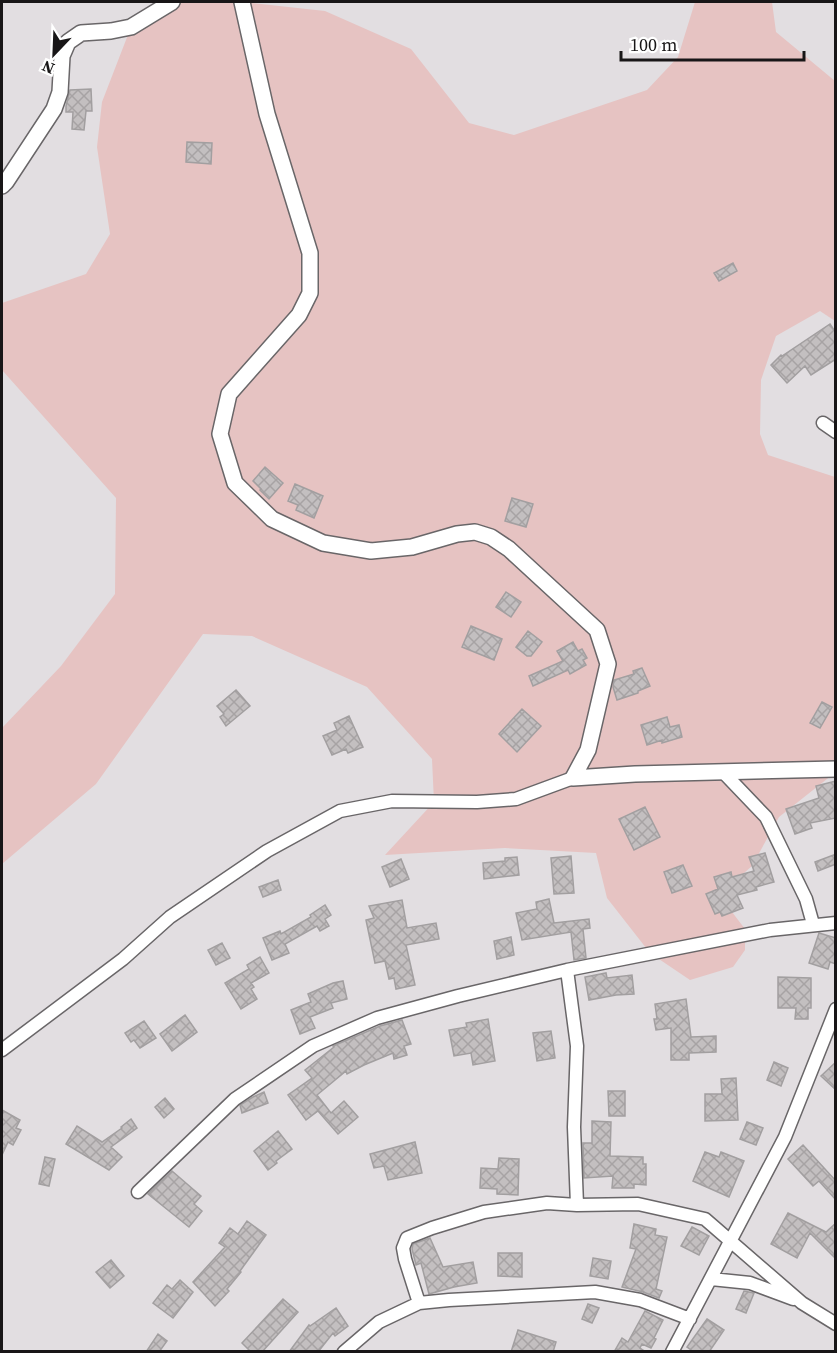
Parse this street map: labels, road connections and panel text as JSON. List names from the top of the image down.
{
  "scale_bar": "100 m",
  "north": "bottom left"
}
